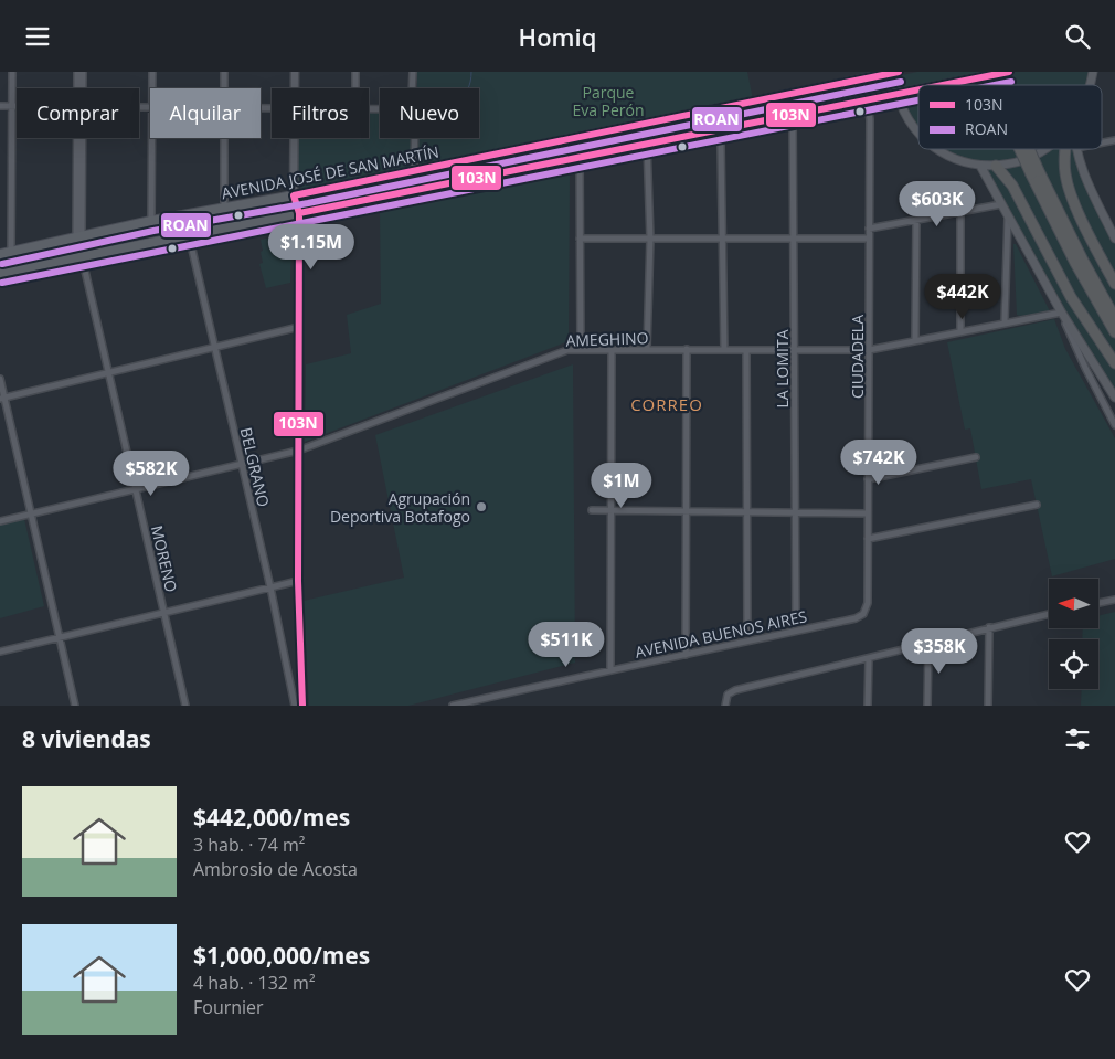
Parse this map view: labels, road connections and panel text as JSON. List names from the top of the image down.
{
  "streets": {
    "main road": ["AVENIDA JOSÉ DE SAN MARTÍN"],
    "street": [
      "AMEGHINO",
      "CIUDADELA",
      "LA LOMITA",
      "BELGRANO",
      "MORENO",
      "AVENIDA BUENOS AIRES"
    ]
  },
  "crossings": [
    ["AMEGHINO", "CIUDADELA"],
    ["AMEGHINO", "LA LOMITA"],
    ["AMEGHINO", "BELGRANO"],
    ["AMEGHINO", "MORENO"],
    ["CIUDADELA", "AVENIDA BUENOS AIRES"]
  ],
  "districts": ["CORREO"],
  "parks": ["Parque Eva Perón"],
  "places": ["Agrupación Deportiva Botafogo"],
  "lines": ["transit line 103N", "transit line ROAN"],
  "legend": ["103N", "ROAN"],
  "north": "left",
  "page": {
    "header": "Homiq",
    "chip": [
      "Comprar",
      "Alquilar",
      "Filtros",
      "Nuevo"
    ],
    "price": [
      "$603K",
      "$1.15M",
      "$442K",
      "$742K",
      "$582K",
      "$1M",
      "$511K",
      "$358K"
    ],
    "heading": "8 viviendas",
    "list": [
      {
        "name": "$442,000/mes",
        "note": "3 hab. · 74 m² · Ambrosio de Acosta"
      },
      {
        "name": "$1,000,000/mes",
        "note": "4 hab. · 132 m² · Fournier"
      }
    ]
  }
}
